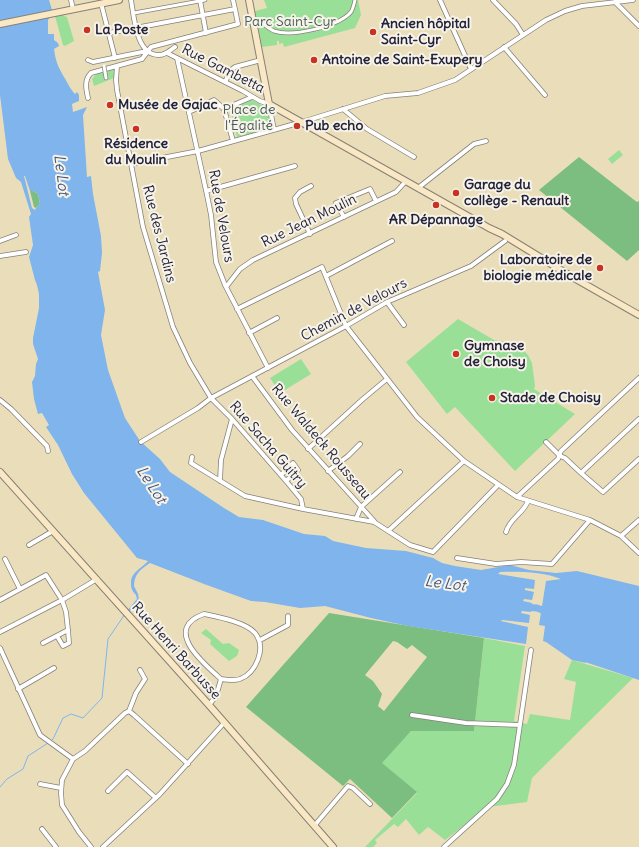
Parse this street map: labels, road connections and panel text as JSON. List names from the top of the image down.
{
  "streets": {
    "main road": ["Rue Henri Barbusse"],
    "street": [
      "Rue Gambetta",
      "Rue de Velours",
      "Rue Jean Moulin",
      "Rue des Jardins",
      "Chemin de Velours",
      "Rue Waldeck Rousseau",
      "Rue Sacha Guitry"
    ]
  },
  "crossings": [
    ["Rue Gambetta", "Rue de Velours"],
    ["Rue de Velours", "Rue Jean Moulin"],
    ["Rue de Velours", "Chemin de Velours"],
    ["Rue des Jardins", "Chemin de Velours"],
    ["Rue des Jardins", "Rue Sacha Guitry"],
    ["Chemin de Velours", "Rue Waldeck Rousseau"],
    ["Chemin de Velours", "Rue Sacha Guitry"]
  ],
  "water": ["Le Lot"],
  "parks": ["Parc Saint-Cyr", "Place de l'Égalité"],
  "places": [
    "La Poste",
    "Ancien hôpital Saint-Cyr",
    "Antoine de Saint-Exupery",
    "Musée de Gajac",
    "Pub echo",
    "Résidence du Moulin",
    "Garage du collège - Renault",
    "AR Dépannage",
    "Laboratoire de biologie médicale",
    "Gymnase de Choisy",
    "Stade de Choisy"
  ]
}
